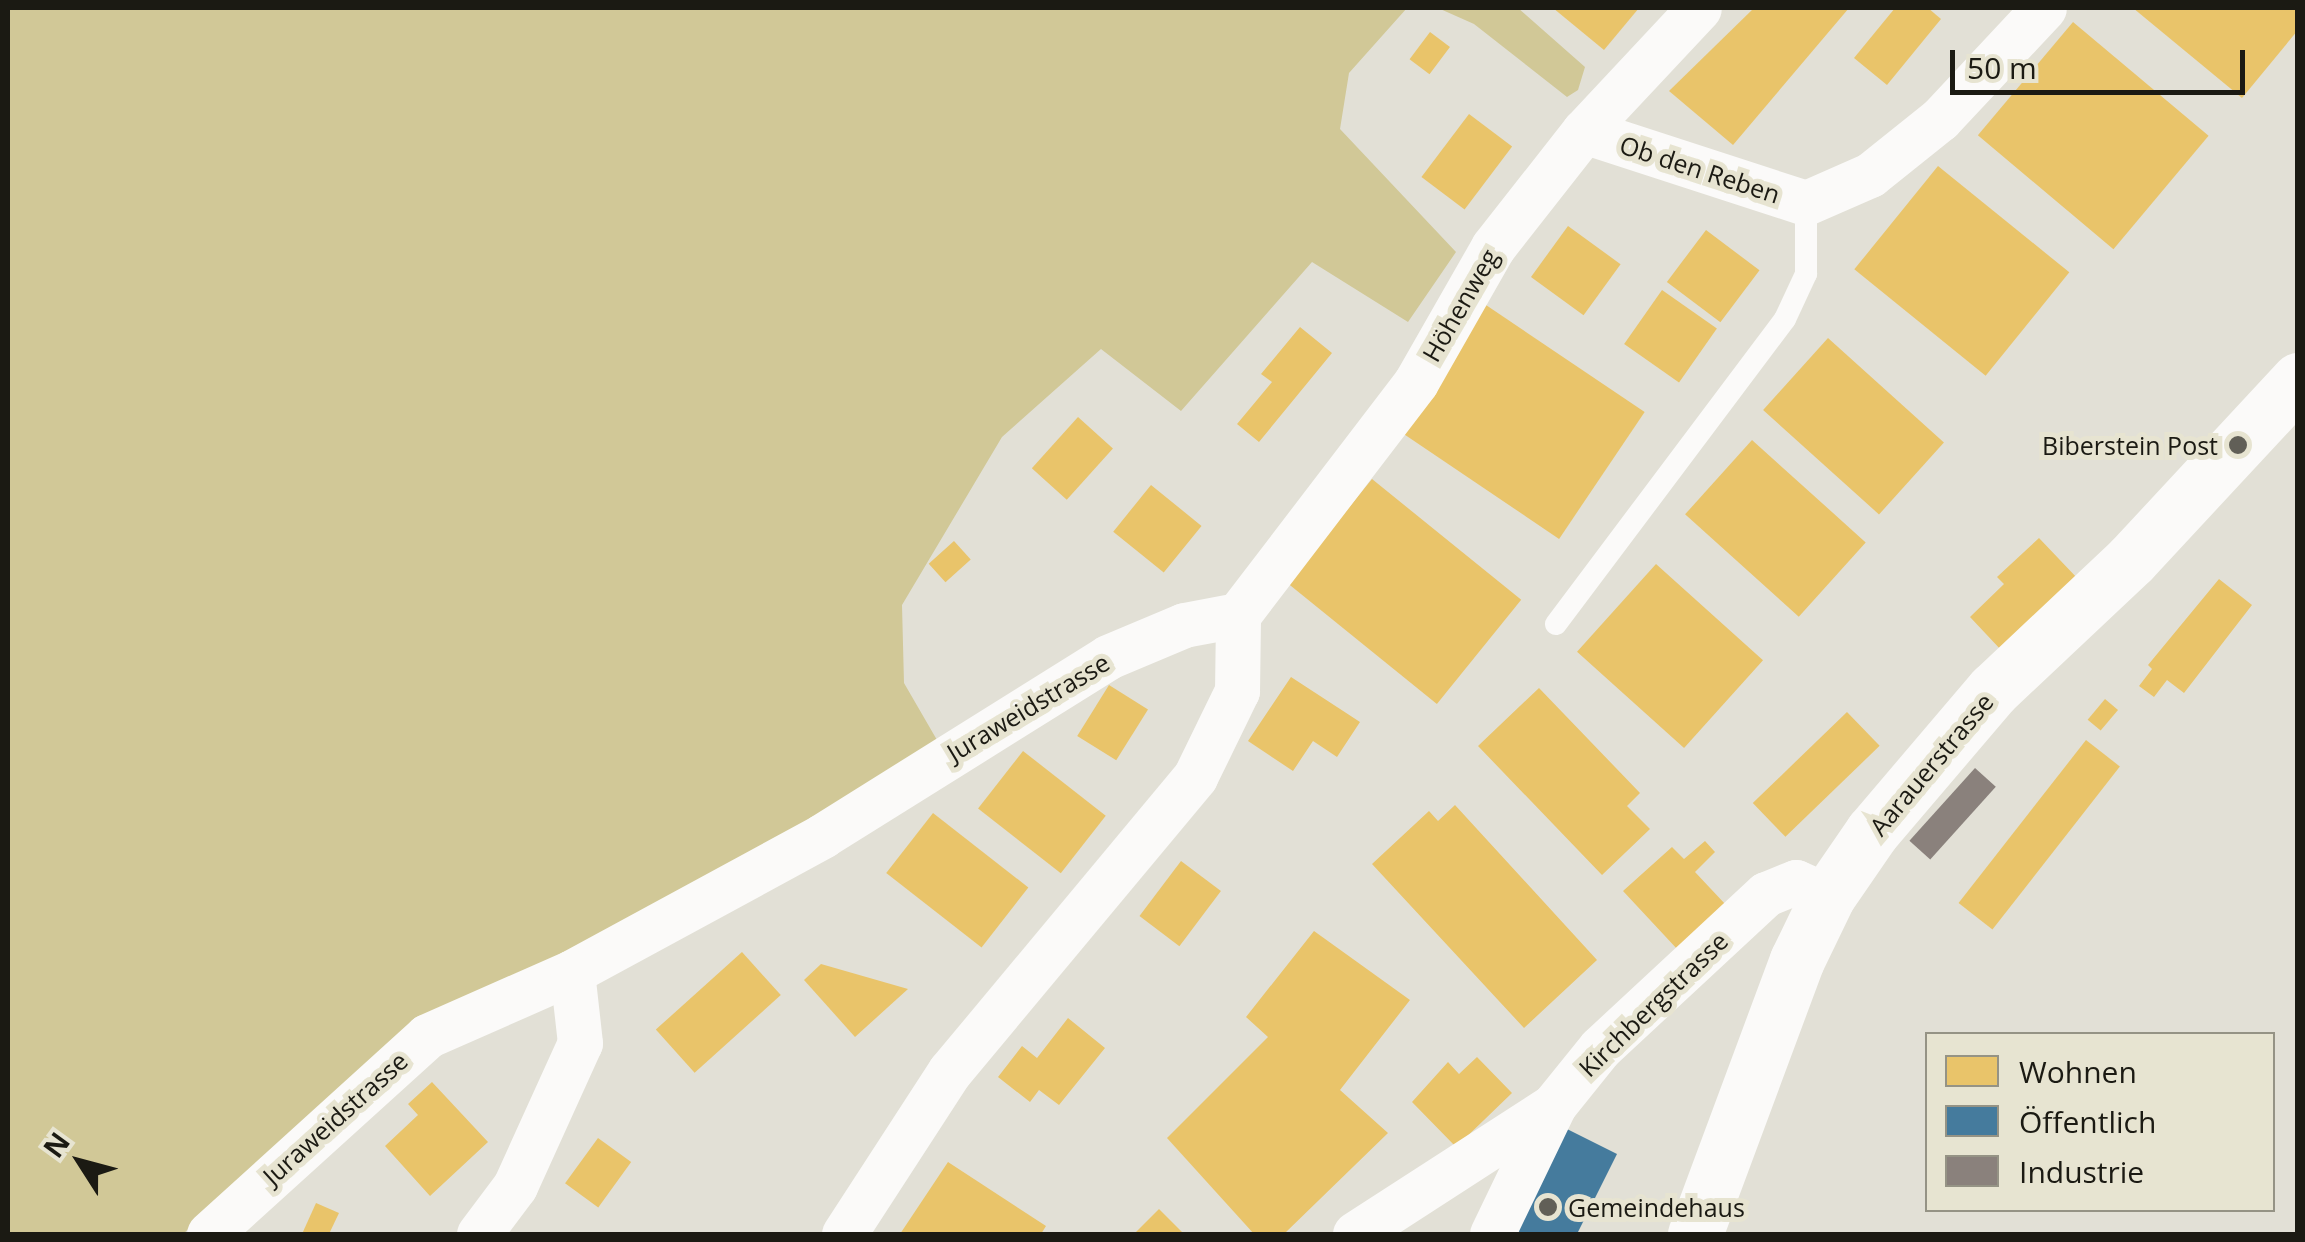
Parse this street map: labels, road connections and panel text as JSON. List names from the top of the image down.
{
  "streets": {
    "street": [
      "Ob den Reben",
      "Höhenweg",
      "Juraweidstrasse",
      "Aarauerstrasse",
      "Kirchbergstrasse"
    ]
  },
  "crossings": [
    ["Ob den Reben", "Höhenweg"],
    ["Höhenweg", "Juraweidstrasse"],
    ["Aarauerstrasse", "Kirchbergstrasse"]
  ],
  "places": ["Biberstein Post", "Gemeindehaus"],
  "legend": ["Wohnen", "Öffentlich", "Industrie"],
  "scale_bar": "50 m",
  "north": "top left"
}
